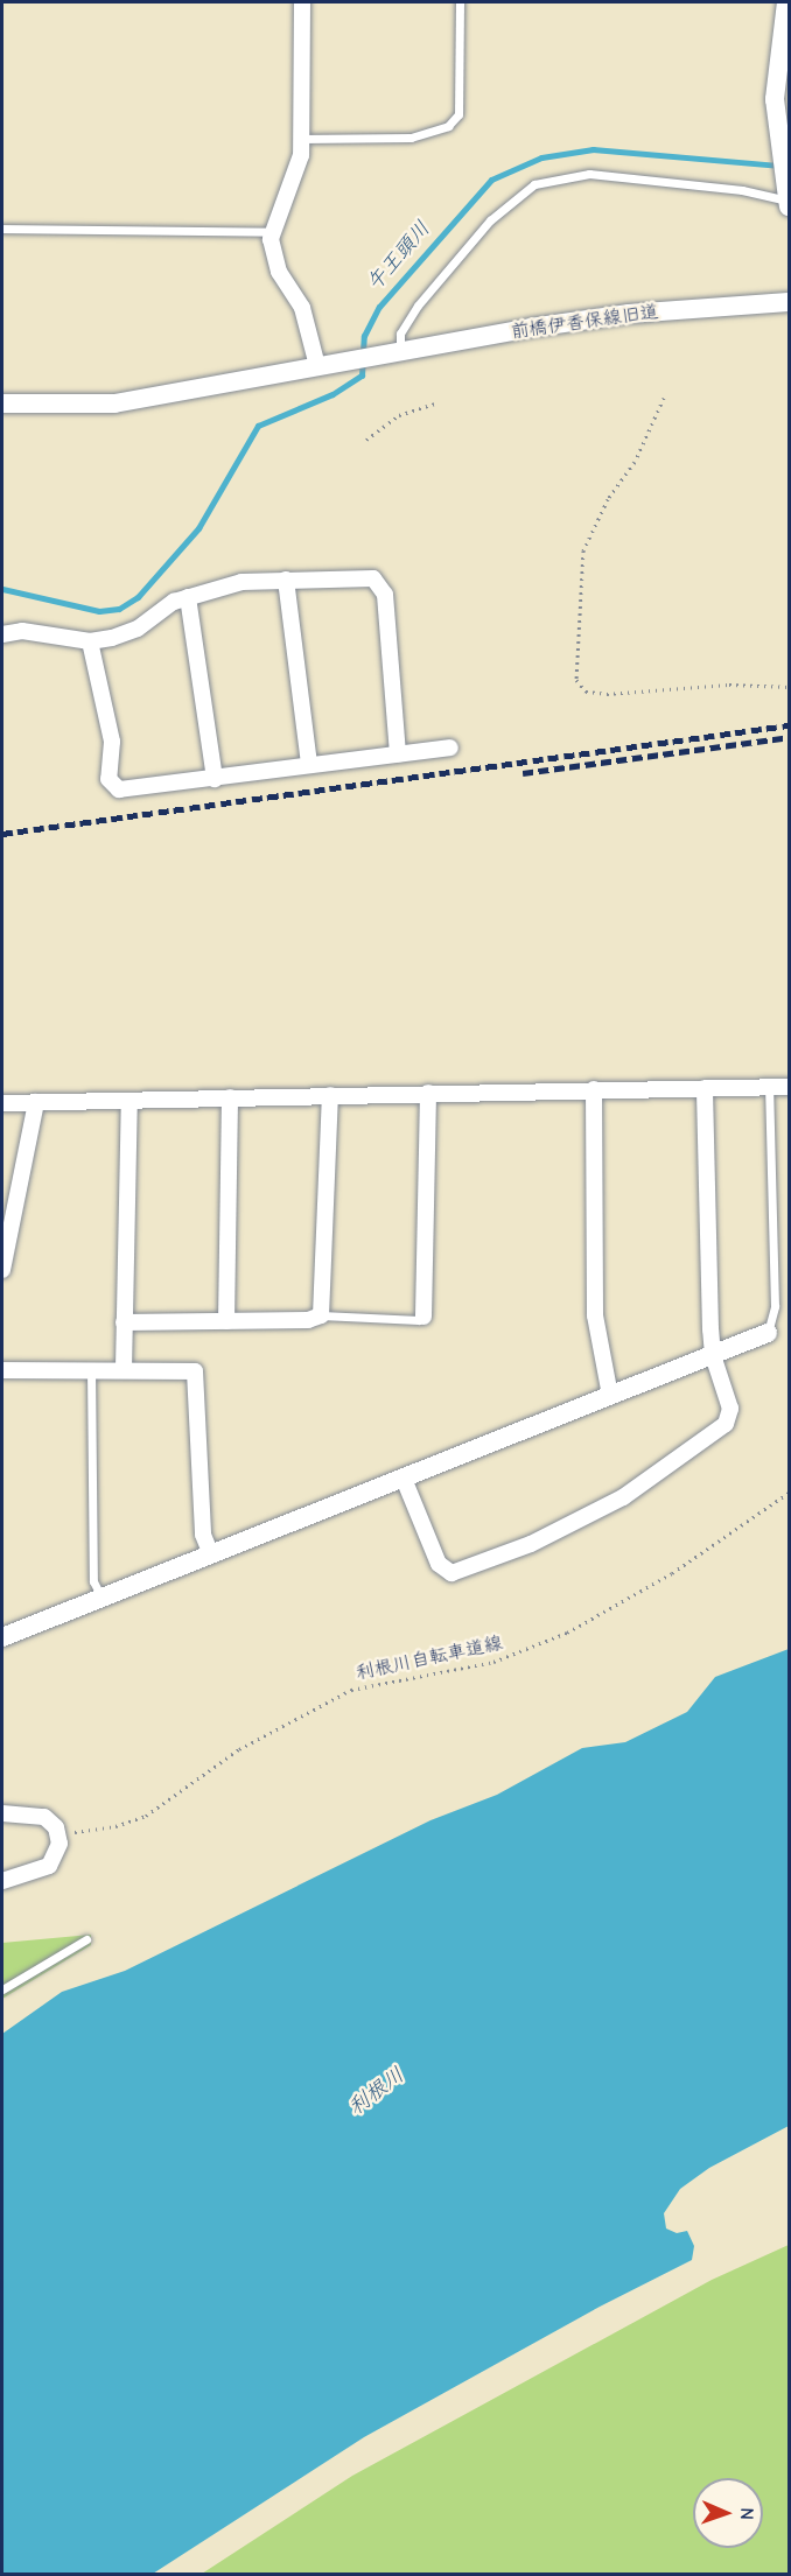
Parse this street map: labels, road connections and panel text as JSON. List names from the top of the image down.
{
  "streets": {
    "street": ["前橋伊香保線旧道"],
    "path": ["利根川自転車道線"]
  },
  "water": ["午王頭川", "利根川"],
  "north": "right"
}
